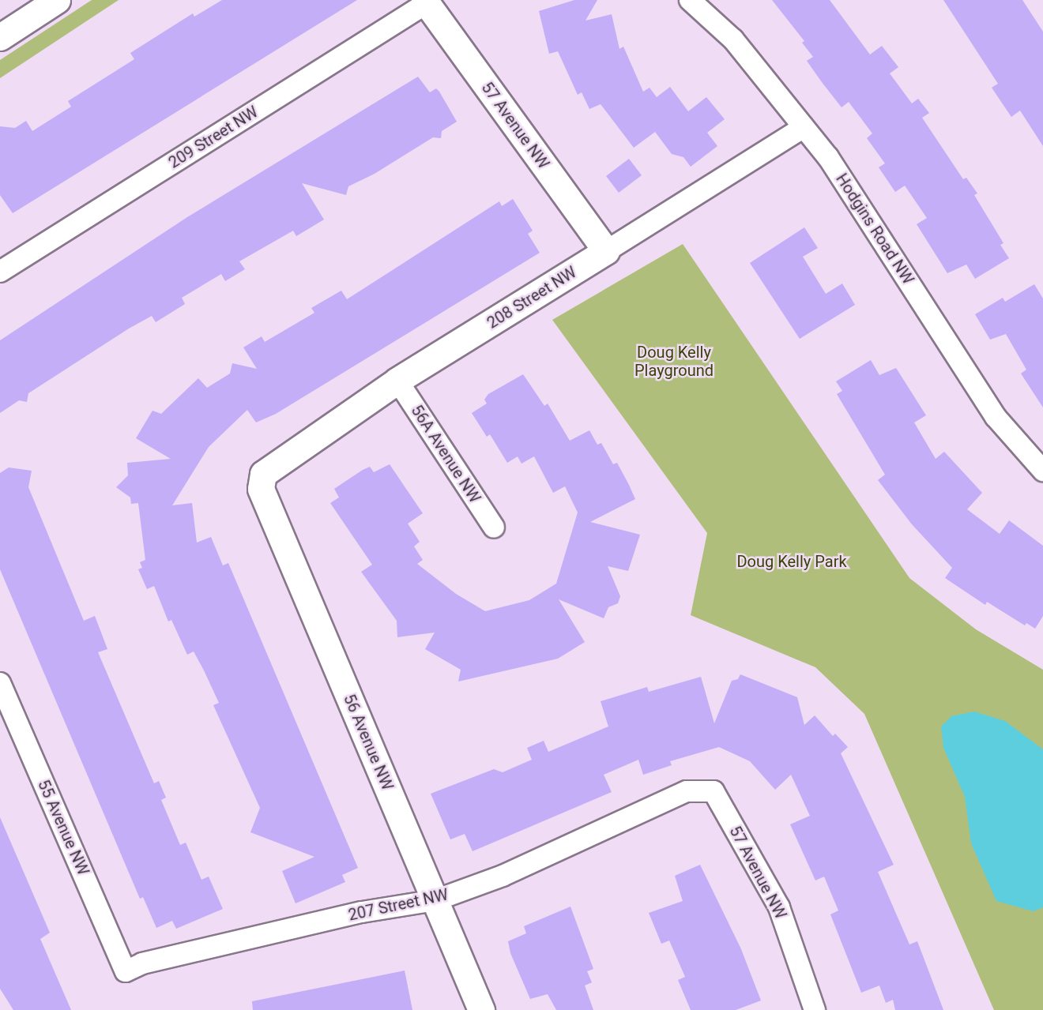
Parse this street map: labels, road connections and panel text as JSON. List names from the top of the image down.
{
  "streets": {
    "street": [
      "57 Avenue NW",
      "209 Street NW",
      "Hodgins Road NW",
      "208 Street NW",
      "56A Avenue NW",
      "56 Avenue NW",
      "55 Avenue NW",
      "207 Street NW"
    ]
  },
  "crossings": [
    ["57 Avenue NW", "209 Street NW"],
    ["57 Avenue NW", "208 Street NW"],
    ["57 Avenue NW", "207 Street NW"],
    ["Hodgins Road NW", "208 Street NW"],
    ["208 Street NW", "56A Avenue NW"],
    ["208 Street NW", "56 Avenue NW"],
    ["56 Avenue NW", "207 Street NW"],
    ["55 Avenue NW", "207 Street NW"]
  ],
  "parks": ["Doug Kelly Playground", "Doug Kelly Park"]
}
